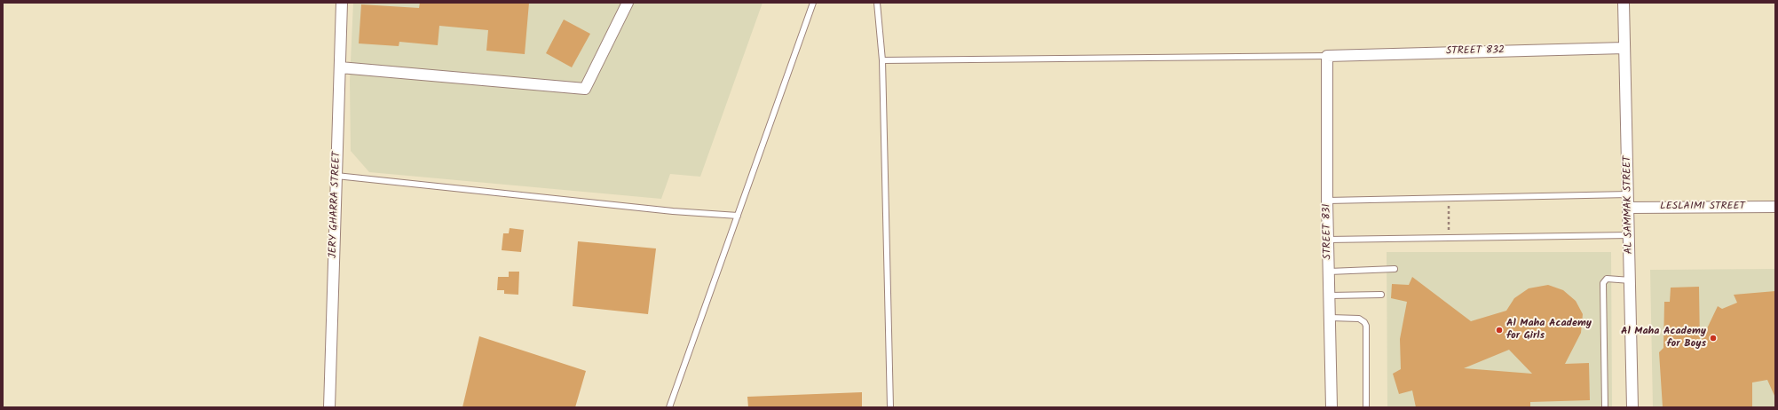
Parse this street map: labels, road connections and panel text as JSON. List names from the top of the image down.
{
  "streets": {
    "street": [
      "STREET 832",
      "JERY GHARRA STREET",
      "AL SAMMAK STREET",
      "LESLAIMI STREET",
      "STREET 831"
    ]
  },
  "crossings": [
    ["STREET 832", "AL SAMMAK STREET"],
    ["STREET 832", "STREET 831"],
    ["AL SAMMAK STREET", "LESLAIMI STREET"]
  ],
  "places": ["Al Maha Academy for Girls", "Al Maha Academy for Boys"]
}
